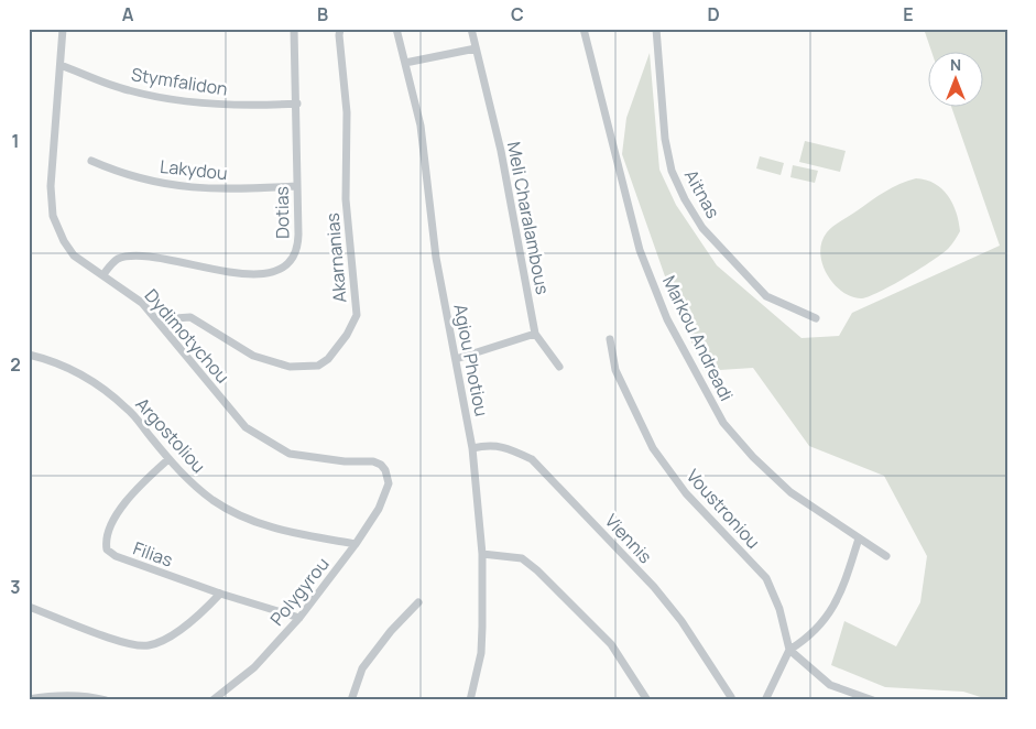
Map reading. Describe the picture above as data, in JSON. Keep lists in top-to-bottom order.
{
  "streets": {
    "street": [
      "Stymfalidon",
      "Lakydou",
      "Aitnas",
      "Dotias",
      "Meli Charalambous",
      "Akarnanias",
      "Dydimotychou",
      "Markou Andreadi",
      "Agiou Photiou",
      "Argostoliou",
      "Voustroniou",
      "Viennis",
      "Filias",
      "Polygyrou"
    ]
  },
  "crossings": [
    ["Stymfalidon", "Dotias"],
    ["Stymfalidon", "Dydimotychou"],
    ["Lakydou", "Dotias"],
    ["Dotias", "Dydimotychou"],
    ["Akarnanias", "Dydimotychou"],
    ["Dydimotychou", "Polygyrou"],
    ["Agiou Photiou", "Viennis"],
    ["Argostoliou", "Filias"],
    ["Argostoliou", "Polygyrou"],
    ["Filias", "Polygyrou"]
  ],
  "north": "top",
  "grid": {
    "columns": [
      "A",
      "B",
      "C",
      "D",
      "E"
    ],
    "rows": ["1", "2", "3"]
  }
}
